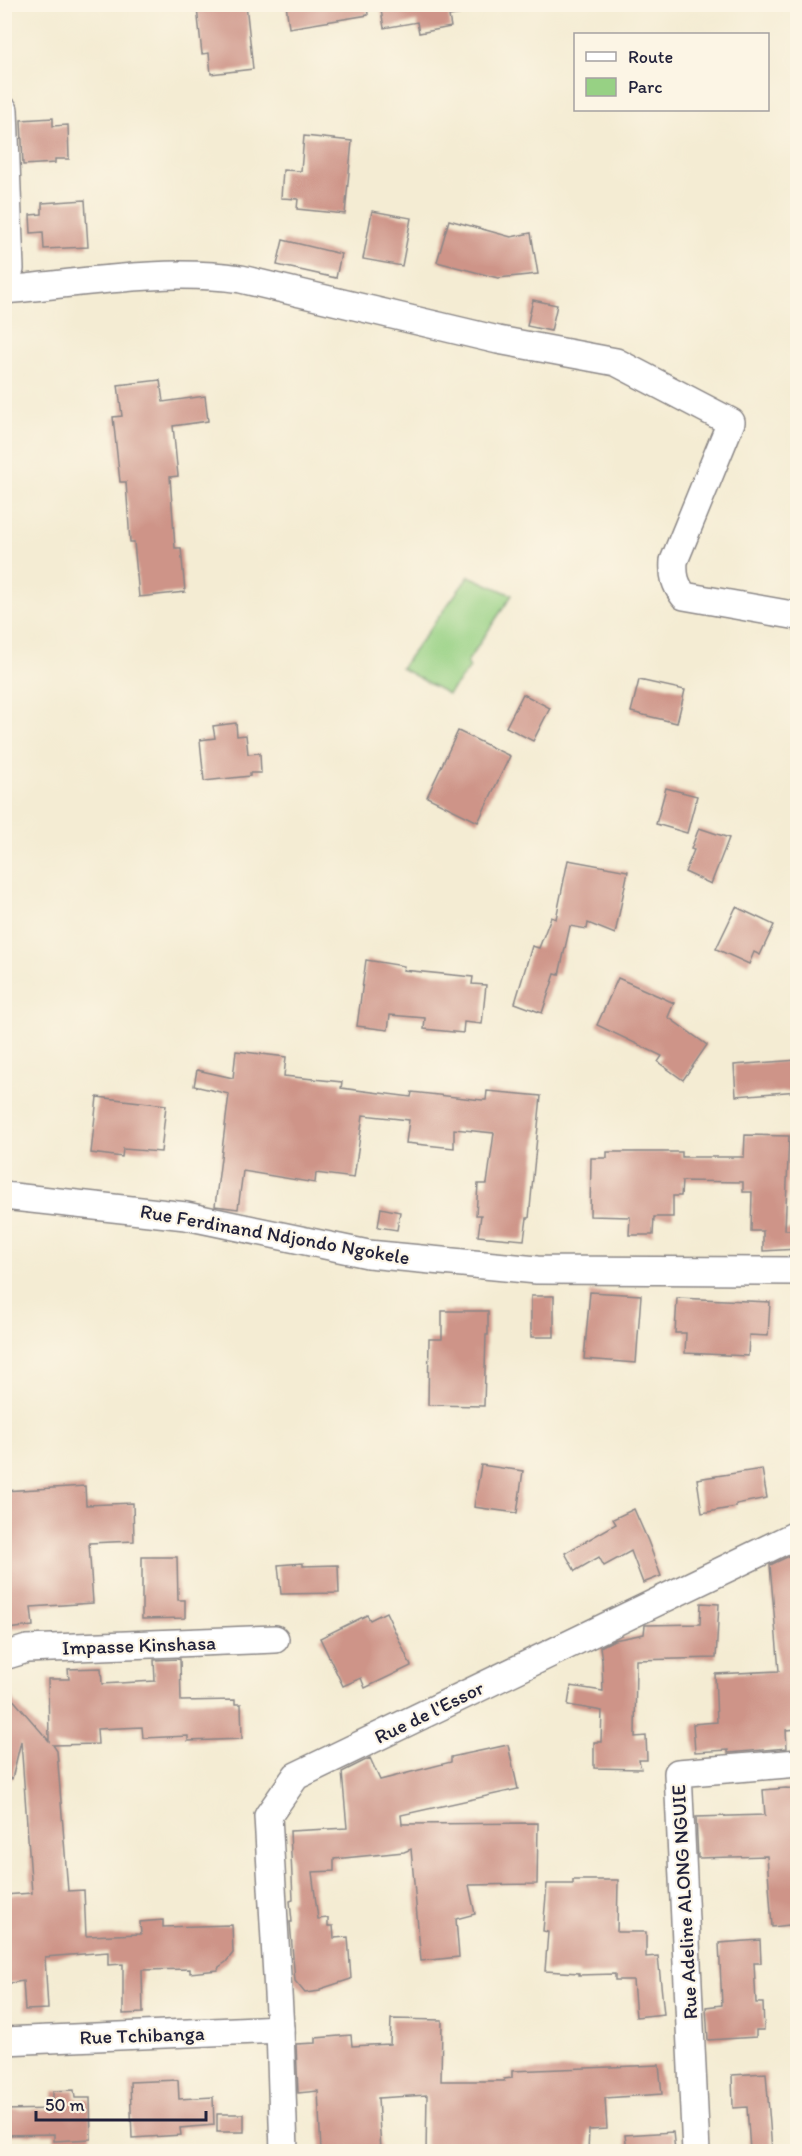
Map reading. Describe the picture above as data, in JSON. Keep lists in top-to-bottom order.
{
  "streets": {
    "street": [
      "Rue Ferdinand Ndjondo Ngokele",
      "Impasse Kinshasa",
      "Rue de l'Essor",
      "Rue Adeline ALONG NGUIE",
      "Rue Tchibanga"
    ]
  },
  "crossings": [
    ["Rue de l'Essor", "Rue Tchibanga"]
  ],
  "legend": ["Route", "Parc"],
  "scale_bar": "50 m"
}
